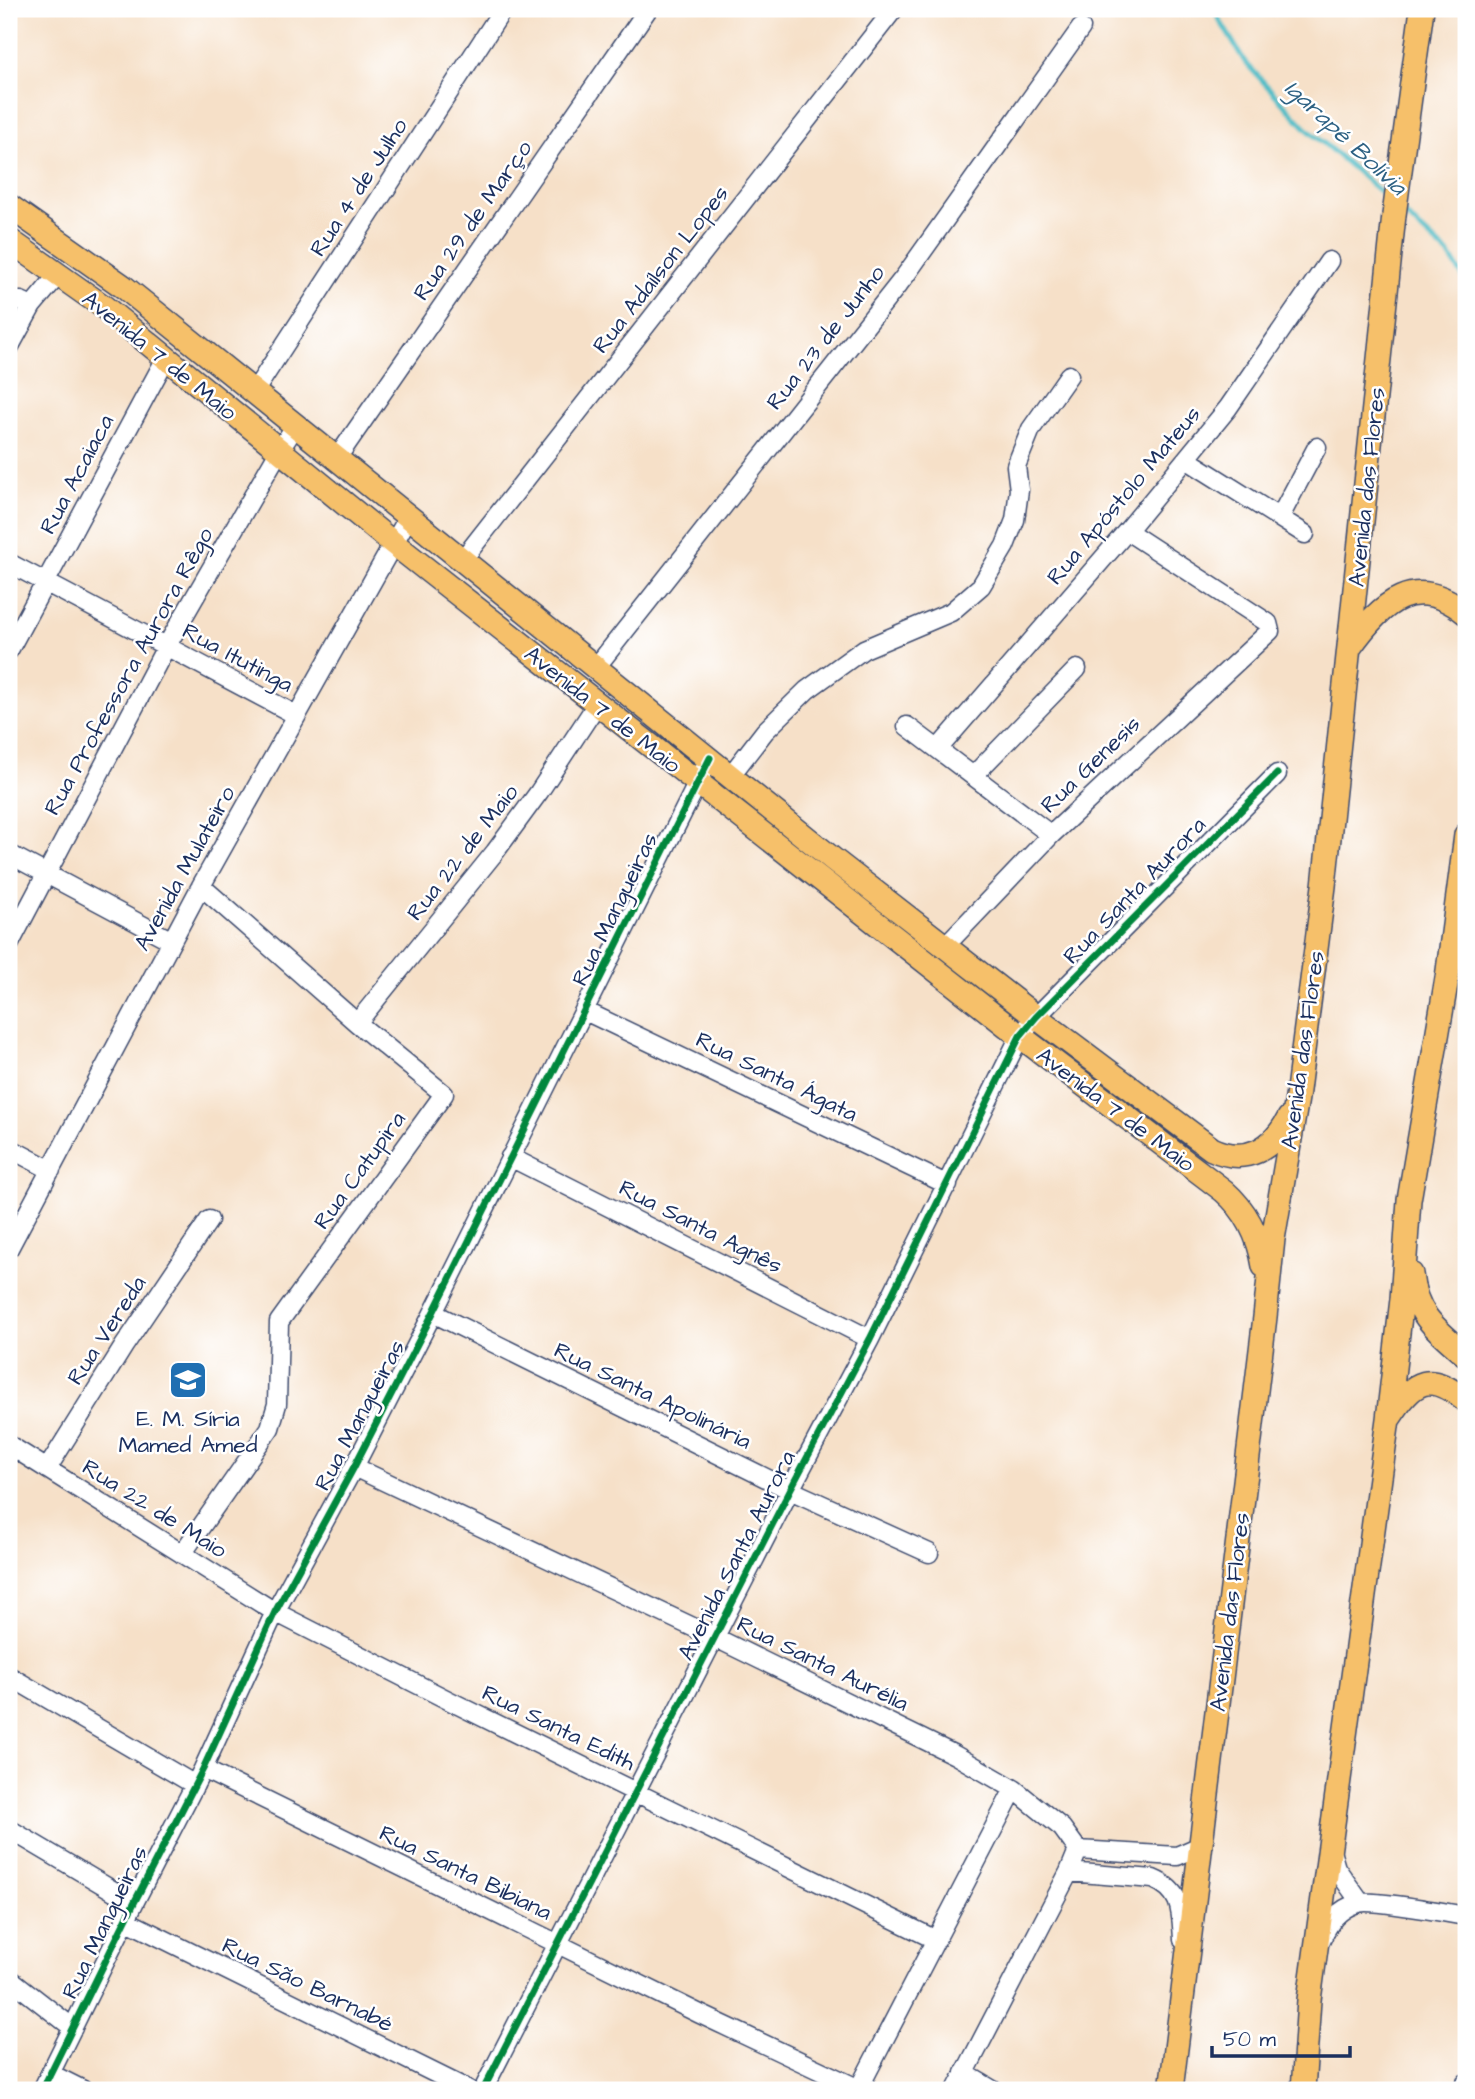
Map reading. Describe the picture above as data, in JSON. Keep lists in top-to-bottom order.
{
  "streets": {
    "main road": ["Avenida 7 de Maio", "Avenida das Flores"],
    "street": [
      "Rua 4 de Julho",
      "Rua 29 de Março",
      "Rua Adaílson Lopes",
      "Rua 23 de Junho",
      "Rua Acaiaca",
      "Rua Apóstolo Mateus",
      "Rua Itutinga",
      "Rua Professora Aurora Rêgo",
      "Rua Genesis",
      "Rua 22 de Maio",
      "Avenida Mulateiro",
      "Rua Santa Aurora",
      "Rua Mangueiras",
      "Rua Santa Ágata",
      "Rua Catupira",
      "Rua Santa Agnês",
      "Rua Vereda",
      "Rua Santa Apolinária",
      "Avenida Santa Aurora",
      "Rua Santa Aurélia",
      "Rua Santa Edith",
      "Rua Santa Bibiana",
      "Rua São Barnabé"
    ]
  },
  "crossings": [
    ["Rua 4 de Julho", "Avenida 7 de Maio"],
    ["Rua 29 de Março", "Avenida 7 de Maio"],
    ["Rua Adaílson Lopes", "Avenida 7 de Maio"],
    ["Rua 23 de Junho", "Avenida 7 de Maio"],
    ["Avenida 7 de Maio", "Rua Acaiaca"],
    ["Avenida 7 de Maio", "Avenida das Flores"],
    ["Avenida 7 de Maio", "Rua Professora Aurora Rêgo"],
    ["Avenida 7 de Maio", "Rua Genesis"],
    ["Avenida 7 de Maio", "Rua 22 de Maio"],
    ["Avenida 7 de Maio", "Avenida Mulateiro"],
    ["Avenida 7 de Maio", "Rua Santa Aurora"],
    ["Avenida 7 de Maio", "Rua Mangueiras"],
    ["Avenida 7 de Maio", "Avenida Santa Aurora"],
    ["Rua Acaiaca", "Rua Itutinga"],
    ["Rua Apóstolo Mateus", "Rua Genesis"],
    ["Rua Itutinga", "Rua Professora Aurora Rêgo"],
    ["Rua Itutinga", "Avenida Mulateiro"],
    ["Rua 22 de Maio", "Rua Mangueiras"],
    ["Rua 22 de Maio", "Rua Catupira"],
    ["Rua 22 de Maio", "Rua Vereda"],
    ["Rua 22 de Maio", "Rua Santa Edith"],
    ["Avenida Mulateiro", "Rua Catupira"],
    ["Rua Santa Aurora", "Avenida Santa Aurora"],
    ["Rua Mangueiras", "Rua Santa Ágata"],
    ["Rua Mangueiras", "Rua Santa Agnês"],
    ["Rua Mangueiras", "Rua Santa Apolinária"],
    ["Rua Mangueiras", "Rua Santa Aurélia"],
    ["Rua Mangueiras", "Rua Santa Edith"],
    ["Rua Mangueiras", "Rua Santa Bibiana"],
    ["Rua Mangueiras", "Rua São Barnabé"],
    ["Rua Santa Ágata", "Avenida Santa Aurora"],
    ["Rua Santa Agnês", "Avenida Santa Aurora"],
    ["Rua Santa Apolinária", "Avenida Santa Aurora"],
    ["Avenida Santa Aurora", "Rua Santa Aurélia"],
    ["Avenida Santa Aurora", "Rua Santa Edith"],
    ["Avenida Santa Aurora", "Rua Santa Bibiana"]
  ],
  "water": ["Igarapé Bolívia"],
  "places": {
    "school or university": ["E. M. Síria Mamed Amed"]
  },
  "scale_bar": "50 m"
}
